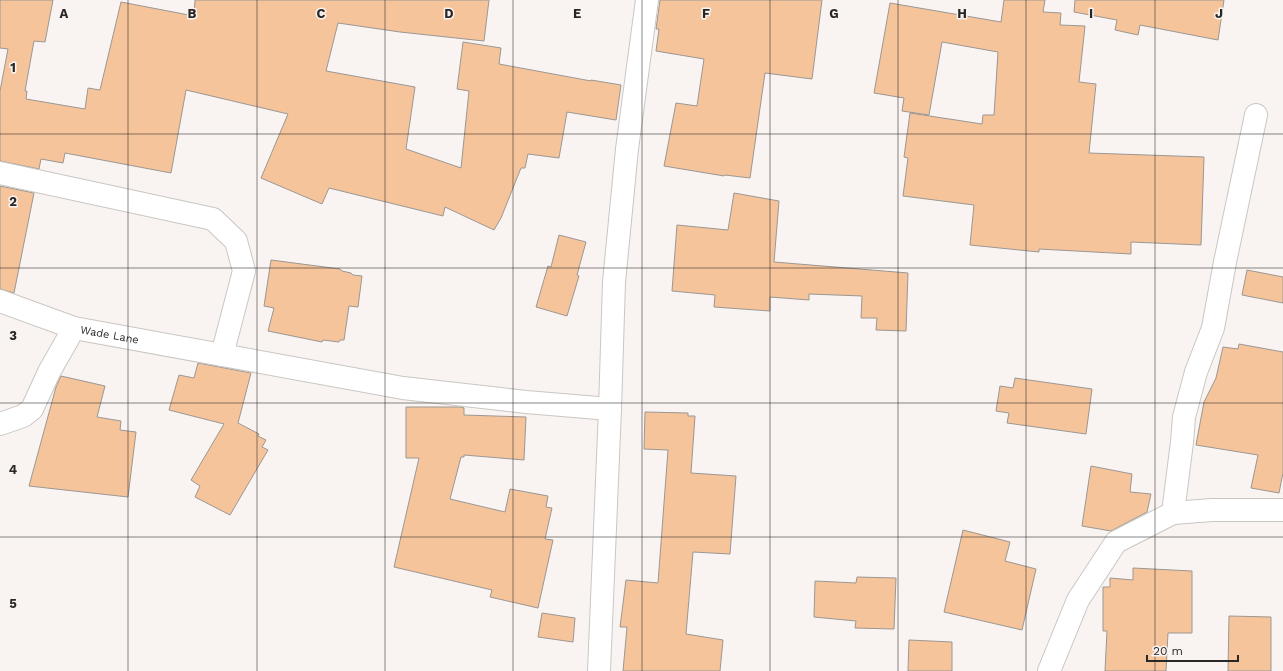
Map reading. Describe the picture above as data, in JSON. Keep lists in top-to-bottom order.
{
  "streets": {
    "street": ["Wade Lane"]
  },
  "scale_bar": "20 m",
  "grid": {
    "columns": [
      "A",
      "B",
      "C",
      "D",
      "E",
      "F",
      "G",
      "H",
      "I",
      "J"
    ],
    "rows": [
      "1",
      "2",
      "3",
      "4",
      "5"
    ]
  }
}
